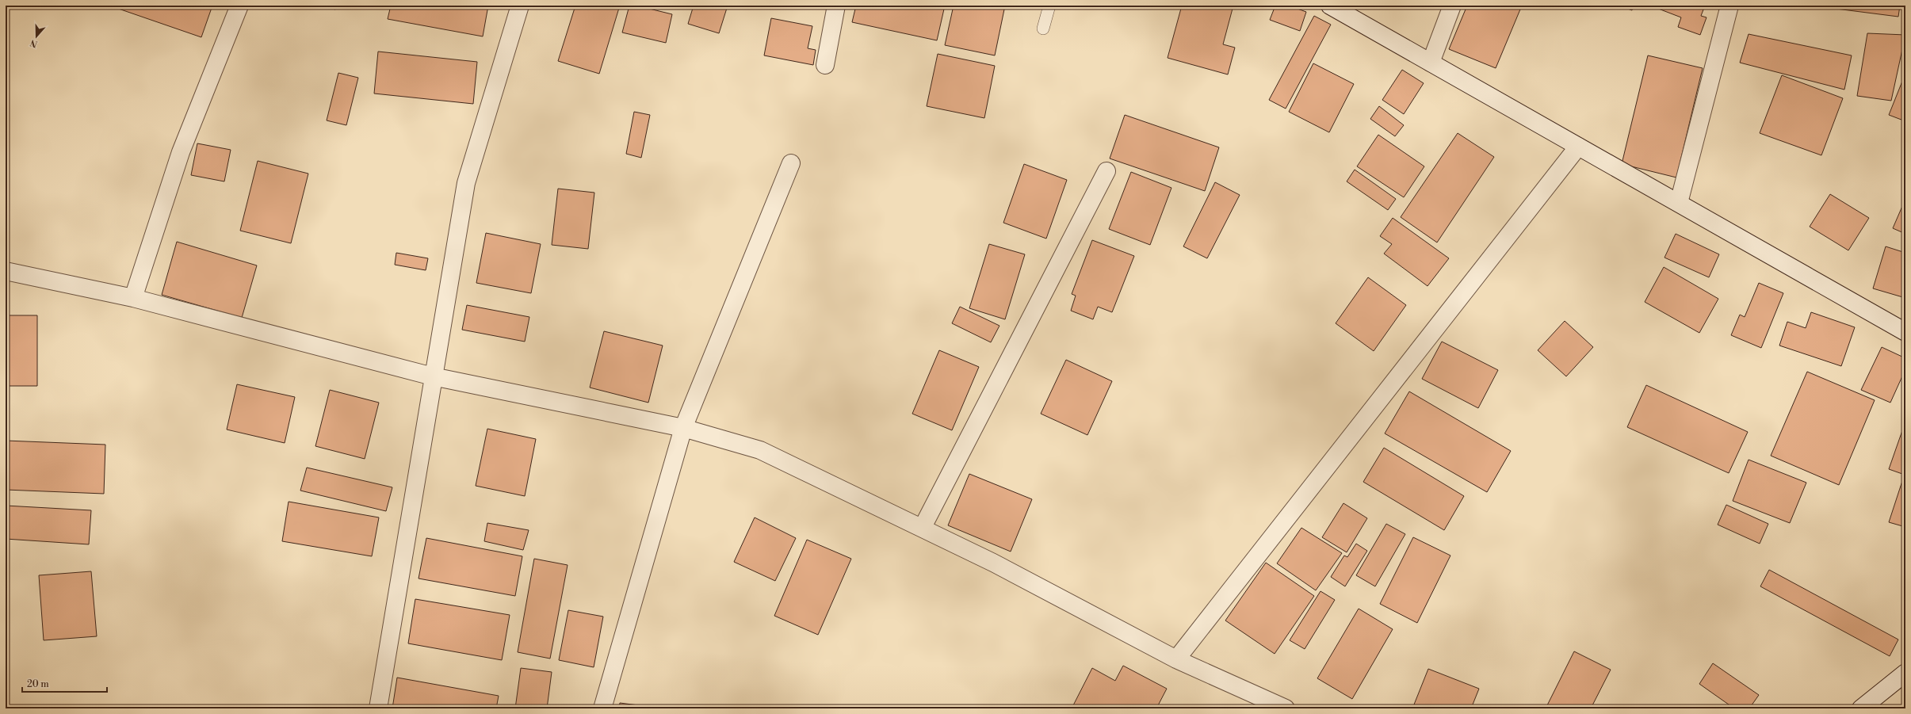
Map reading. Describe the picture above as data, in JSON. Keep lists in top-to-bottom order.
{
  "scale_bar": "20 m",
  "north": "bottom"
}
